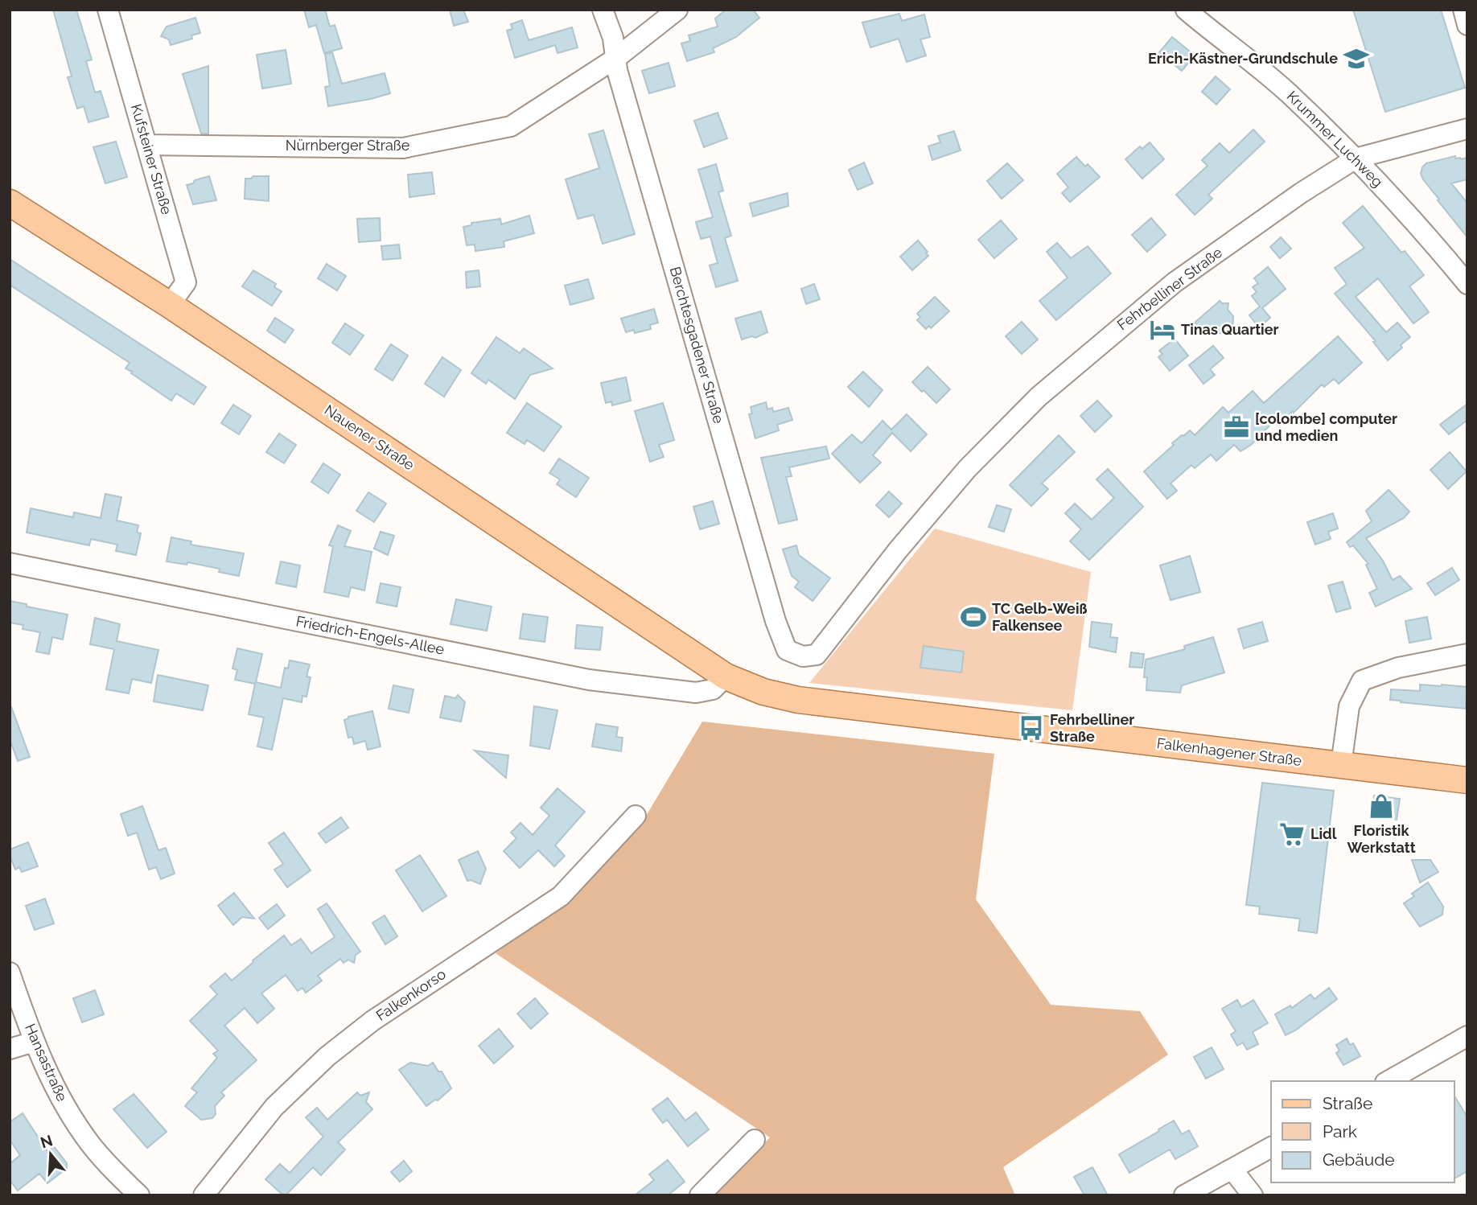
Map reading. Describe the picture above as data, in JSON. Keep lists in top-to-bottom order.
{
  "streets": {
    "main road": ["Nauener Straße", "Falkenhagener Straße"],
    "street": [
      "Krummer Luchweg",
      "Nürnberger Straße",
      "Kufsteiner Straße",
      "Fehrbelliner Straße",
      "Berchtesgadener Straße",
      "Friedrich-Engels-Allee",
      "Falkenkorso",
      "Hansastraße"
    ]
  },
  "crossings": [
    ["Krummer Luchweg", "Fehrbelliner Straße"],
    ["Nürnberger Straße", "Kufsteiner Straße"],
    ["Nürnberger Straße", "Berchtesgadener Straße"],
    ["Kufsteiner Straße", "Nauener Straße"],
    ["Fehrbelliner Straße", "Berchtesgadener Straße"],
    ["Nauener Straße", "Friedrich-Engels-Allee"],
    ["Nauener Straße", "Falkenhagener Straße"],
    ["Friedrich-Engels-Allee", "Falkenhagener Straße"]
  ],
  "places": {
    "school or university": ["Erich-Kästner-Grundschule"],
    "hotel": ["Tinas Quartier"],
    "office": ["[colombe] computer und medien"],
    "sports": ["TC Gelb-Weiß Falkensee"],
    "bus stop": ["Fehrbelliner Straße"],
    "shop": ["Floristik Werkstatt"],
    "supermarket": ["Lidl"]
  },
  "legend": ["Straße", "Park", "Gebäude"],
  "north": "top"
}
